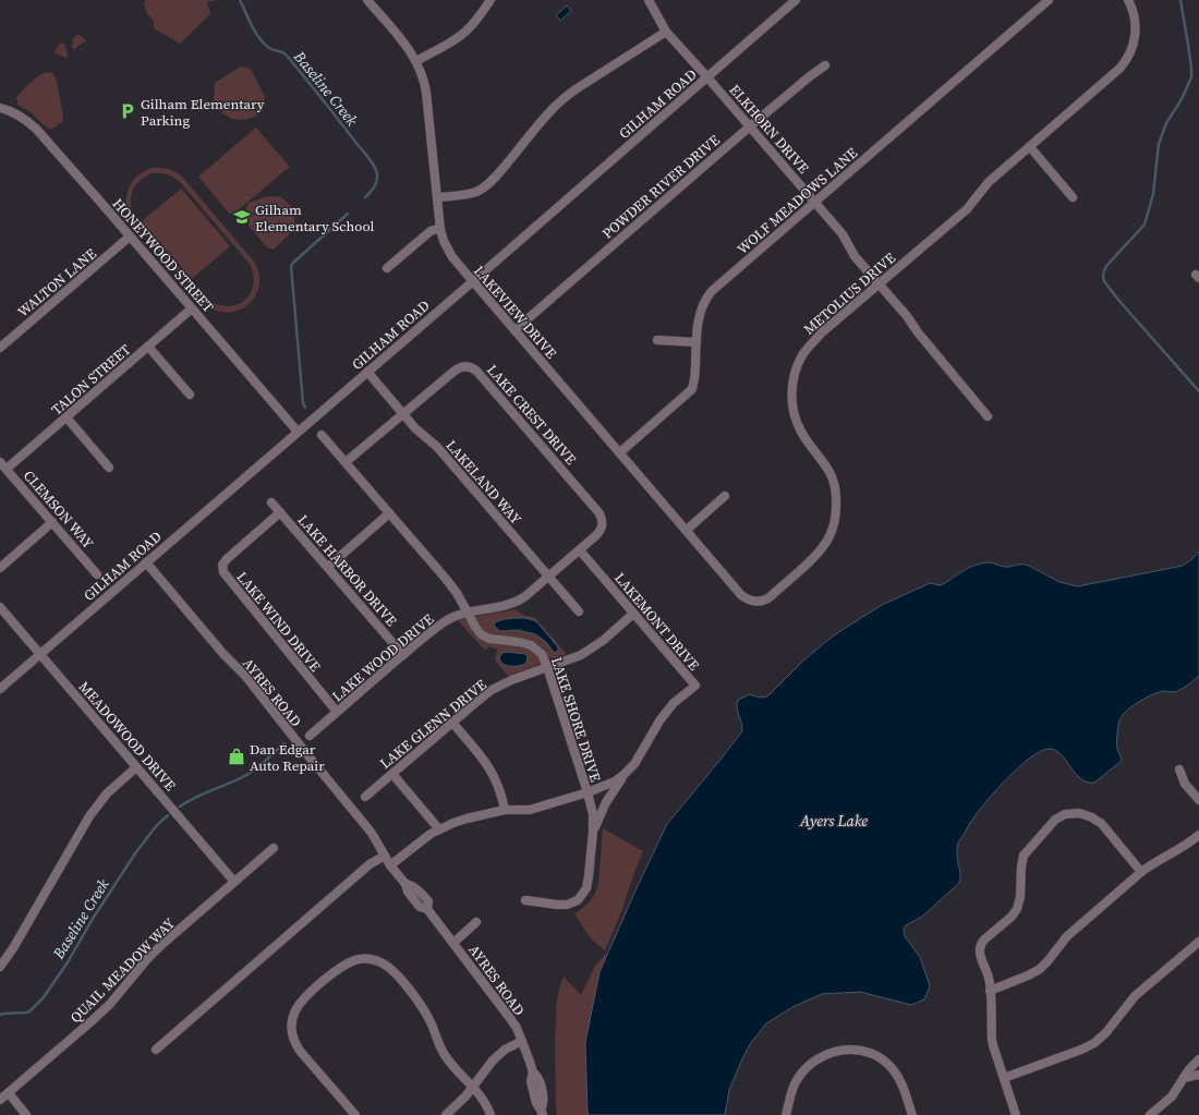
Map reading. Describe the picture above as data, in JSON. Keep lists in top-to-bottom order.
{
  "streets": {
    "street": [
      "GILHAM ROAD",
      "ELKHORN DRIVE",
      "POWDER RIVER DRIVE",
      "WOLF MEADOWS LANE",
      "HONEYWOOD STREET",
      "WALTON LANE",
      "METOLIUS DRIVE",
      "LAKEVIEW DRIVE",
      "TALON STREET",
      "LAKE CREST DRIVE",
      "LAKELAND WAY",
      "CLEMSON WAY",
      "LAKE HARBOR DRIVE",
      "LAKE WIND DRIVE",
      "LAKEMONT DRIVE",
      "LAKE WOOD DRIVE",
      "AYRES ROAD",
      "LAKE SHORE DRIVE",
      "LAKE GLENN DRIVE",
      "MEADOWOOD DRIVE",
      "QUAIL MEADOW WAY"
    ]
  },
  "crossings": [
    ["GILHAM ROAD", "ELKHORN DRIVE"],
    ["GILHAM ROAD", "HONEYWOOD STREET"],
    ["GILHAM ROAD", "LAKEVIEW DRIVE"],
    ["GILHAM ROAD", "LAKELAND WAY"],
    ["GILHAM ROAD", "AYRES ROAD"],
    ["GILHAM ROAD", "MEADOWOOD DRIVE"],
    ["ELKHORN DRIVE", "POWDER RIVER DRIVE"],
    ["ELKHORN DRIVE", "WOLF MEADOWS LANE"],
    ["ELKHORN DRIVE", "METOLIUS DRIVE"],
    ["POWDER RIVER DRIVE", "LAKEVIEW DRIVE"],
    ["WOLF MEADOWS LANE", "LAKEVIEW DRIVE"],
    ["HONEYWOOD STREET", "WALTON LANE"],
    ["HONEYWOOD STREET", "TALON STREET"],
    ["METOLIUS DRIVE", "LAKEVIEW DRIVE"],
    ["TALON STREET", "CLEMSON WAY"],
    ["LAKE CREST DRIVE", "LAKELAND WAY"],
    ["LAKE CREST DRIVE", "LAKE WOOD DRIVE"],
    ["LAKE CREST DRIVE", "LAKE SHORE DRIVE"],
    ["LAKELAND WAY", "LAKE WOOD DRIVE"],
    ["LAKE HARBOR DRIVE", "LAKE WIND DRIVE"],
    ["LAKE HARBOR DRIVE", "LAKE WOOD DRIVE"],
    ["LAKE WIND DRIVE", "LAKE WOOD DRIVE"],
    ["LAKEMONT DRIVE", "LAKE WOOD DRIVE"],
    ["LAKEMONT DRIVE", "AYRES ROAD"],
    ["LAKEMONT DRIVE", "LAKE SHORE DRIVE"],
    ["LAKEMONT DRIVE", "LAKE GLENN DRIVE"],
    ["LAKE WOOD DRIVE", "LAKE SHORE DRIVE"],
    ["LAKE SHORE DRIVE", "LAKE GLENN DRIVE"],
    ["MEADOWOOD DRIVE", "QUAIL MEADOW WAY"]
  ],
  "water": ["Baseline Creek", "Ayers Lake"],
  "places": {
    "parking": ["Gilham Elementary Parking"],
    "school or university": ["Gilham Elementary School"],
    "shop": ["Dan Edgar Auto Repair"]
  }
}
